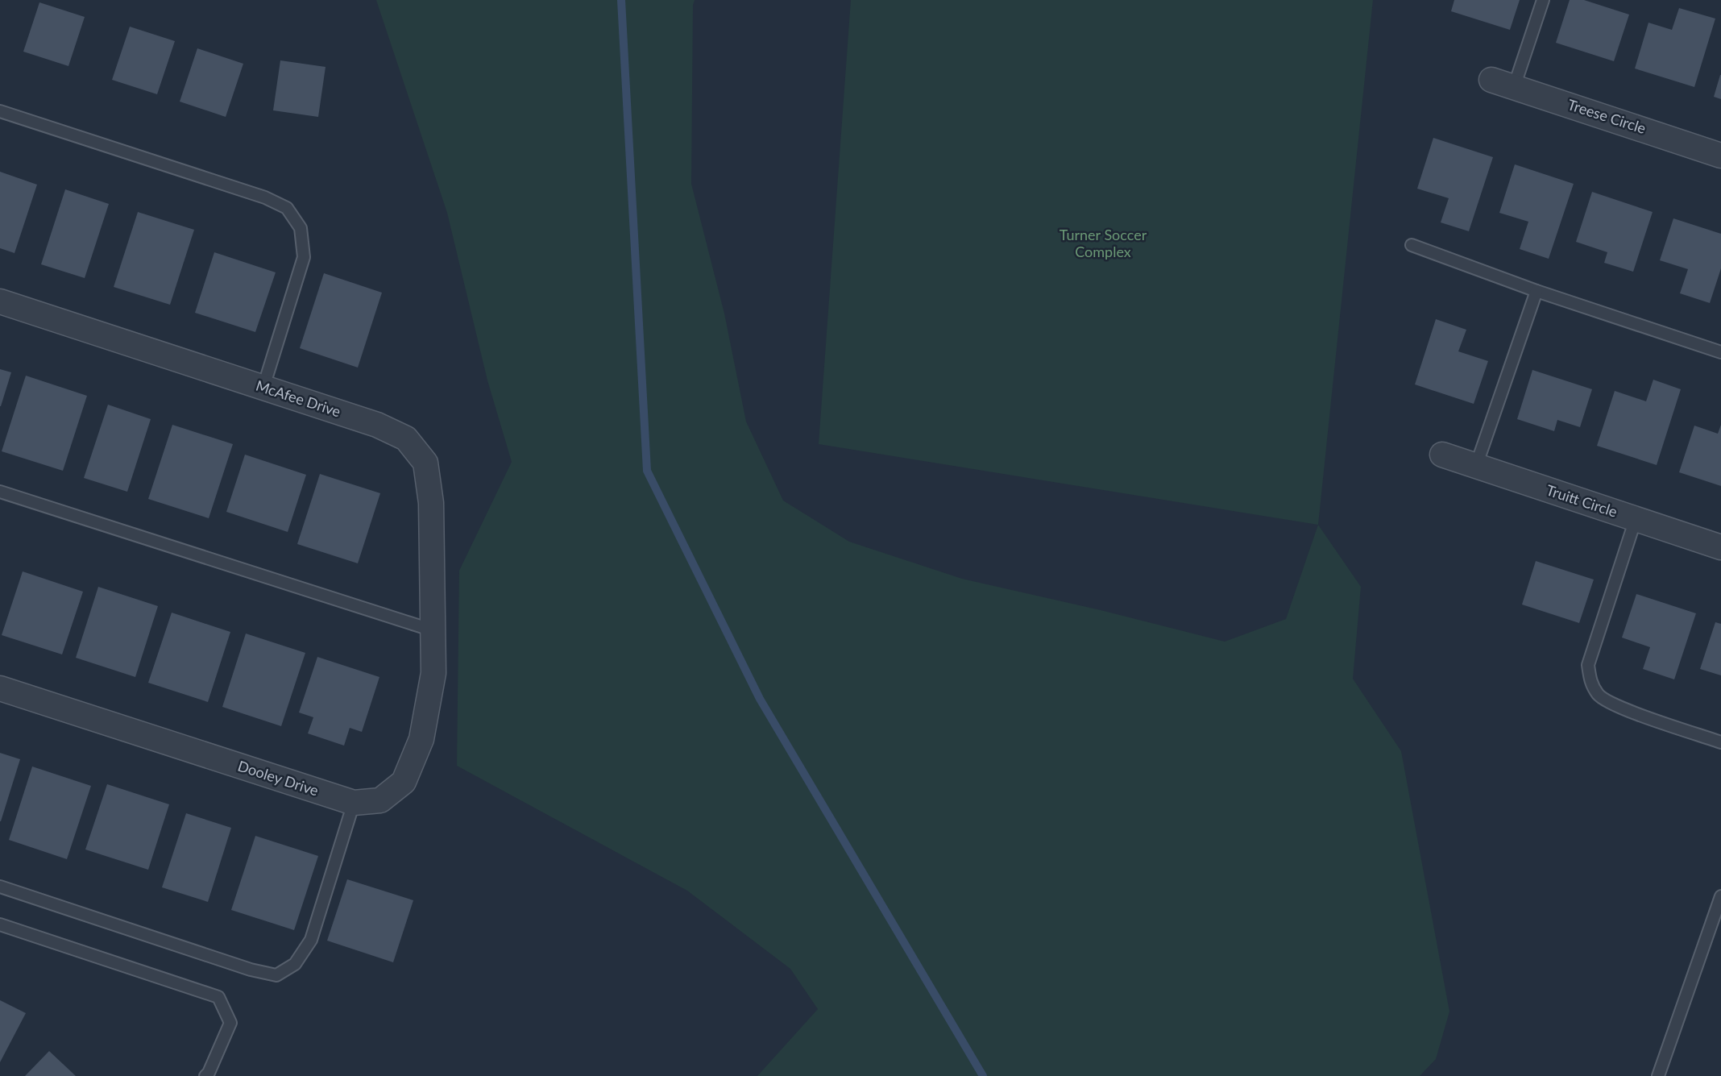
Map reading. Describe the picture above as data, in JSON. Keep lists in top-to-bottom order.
{
  "streets": {
    "street": [
      "Treese Circle",
      "McAfee Drive",
      "Truitt Circle",
      "Dooley Drive"
    ]
  },
  "crossings": [
    ["McAfee Drive", "Dooley Drive"]
  ],
  "parks": ["Turner Soccer Complex"]
}
